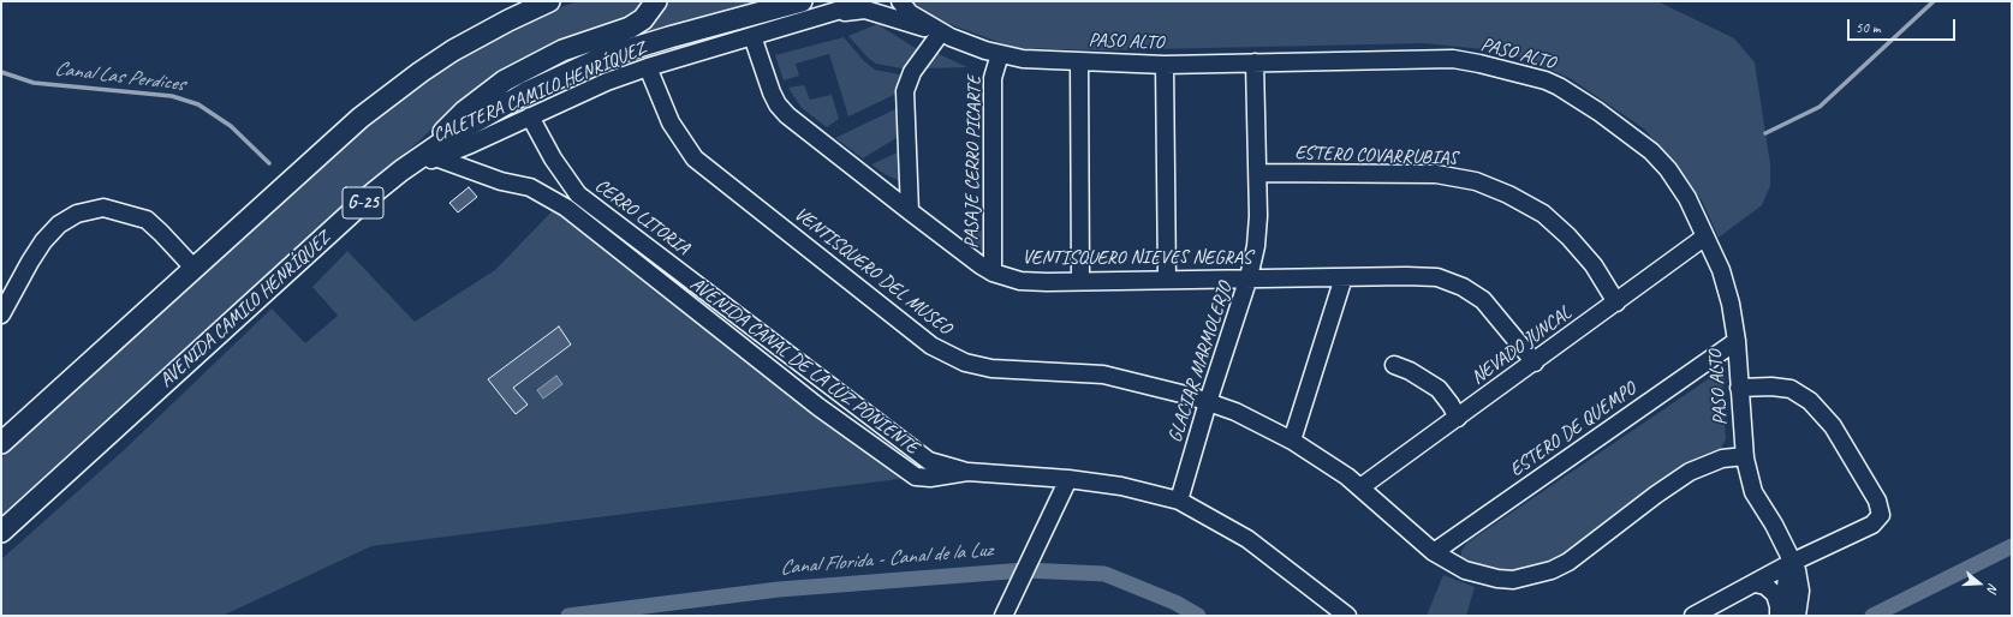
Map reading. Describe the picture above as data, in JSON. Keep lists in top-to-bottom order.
{
  "streets": {
    "main road": ["G-25", "AVENIDA CAMILO HENRÍQUEZ"],
    "street": [
      "PASO ALTO",
      "CALETERA CAMILO HENRÍQUEZ",
      "ESTERO COVARRUBIAS",
      "PASAJE CERRO PICARTE",
      "CERRO LITORIA",
      "VENTISQUERO NIEVES NEGRAS",
      "VENTISQUERO DEL MUSEO",
      "NEVADO JUNCAL",
      "GLACIAR MARMOLERJO",
      "AVENIDA CANAL DE LA LUZ PONIENTE",
      "ESTERO DE QUEMPO"
    ]
  },
  "crossings": [
    ["PASO ALTO", "CALETERA CAMILO HENRÍQUEZ"],
    ["PASO ALTO", "PASAJE CERRO PICARTE"],
    ["PASO ALTO", "VENTISQUERO DEL MUSEO"],
    ["PASO ALTO", "NEVADO JUNCAL"],
    ["PASO ALTO", "GLACIAR MARMOLERJO"],
    ["PASO ALTO", "ESTERO DE QUEMPO"],
    ["CALETERA CAMILO HENRÍQUEZ", "CERRO LITORIA"],
    ["CALETERA CAMILO HENRÍQUEZ", "VENTISQUERO NIEVES NEGRAS"],
    ["CALETERA CAMILO HENRÍQUEZ", "VENTISQUERO DEL MUSEO"],
    ["CALETERA CAMILO HENRÍQUEZ", "AVENIDA CAMILO HENRÍQUEZ"],
    ["CALETERA CAMILO HENRÍQUEZ", "AVENIDA CANAL DE LA LUZ PONIENTE"],
    ["ESTERO COVARRUBIAS", "NEVADO JUNCAL"],
    ["ESTERO COVARRUBIAS", "GLACIAR MARMOLERJO"],
    ["PASAJE CERRO PICARTE", "VENTISQUERO NIEVES NEGRAS"],
    ["CERRO LITORIA", "AVENIDA CANAL DE LA LUZ PONIENTE"],
    ["VENTISQUERO NIEVES NEGRAS", "NEVADO JUNCAL"],
    ["VENTISQUERO NIEVES NEGRAS", "GLACIAR MARMOLERJO"],
    ["VENTISQUERO DEL MUSEO", "NEVADO JUNCAL"],
    ["VENTISQUERO DEL MUSEO", "GLACIAR MARMOLERJO"],
    ["VENTISQUERO DEL MUSEO", "ESTERO DE QUEMPO"],
    ["AVENIDA CAMILO HENRÍQUEZ", "AVENIDA CANAL DE LA LUZ PONIENTE"],
    ["GLACIAR MARMOLERJO", "AVENIDA CANAL DE LA LUZ PONIENTE"]
  ],
  "water": ["Canal Las Perdices", "Canal Florida - Canal de la Luz"],
  "scale_bar": "50 m",
  "north": "right"
}
